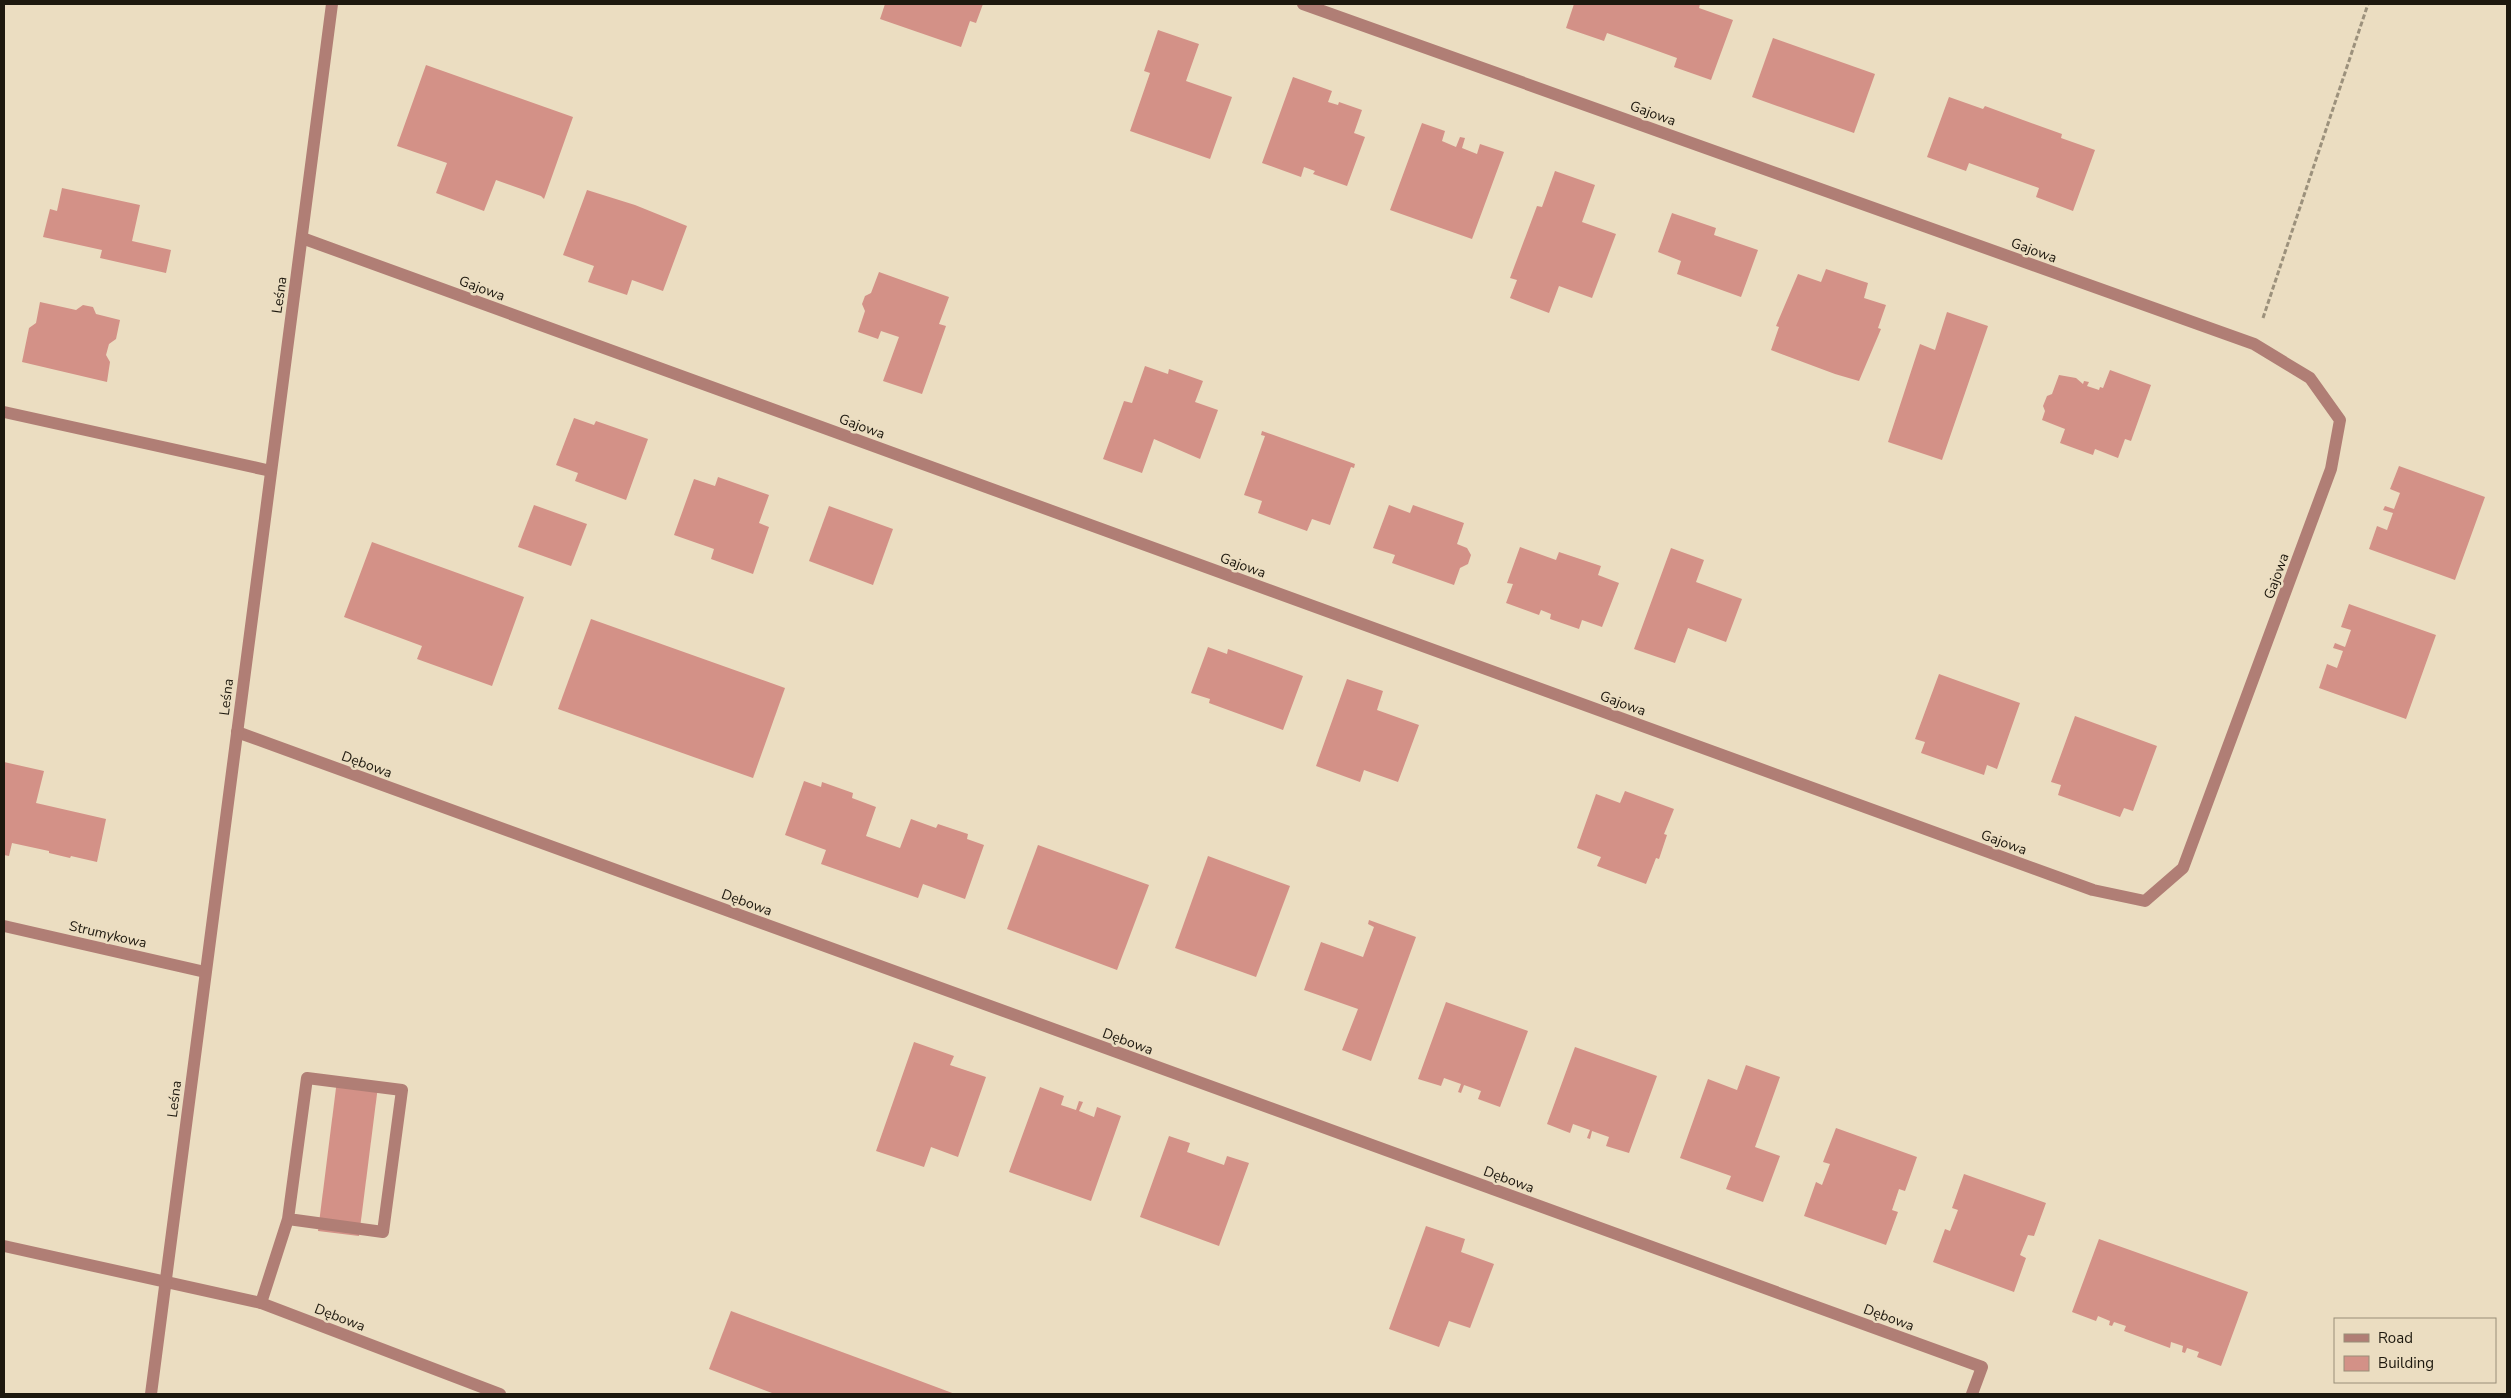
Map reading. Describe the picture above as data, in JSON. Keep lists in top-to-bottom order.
{
  "streets": {
    "street": [
      "Gajowa",
      "Leśna",
      "Dębowa",
      "Strumykowa"
    ]
  },
  "crossings": [
    ["Gajowa", "Leśna"],
    ["Leśna", "Dębowa"],
    ["Leśna", "Strumykowa"]
  ],
  "legend": ["Road", "Building"]
}
